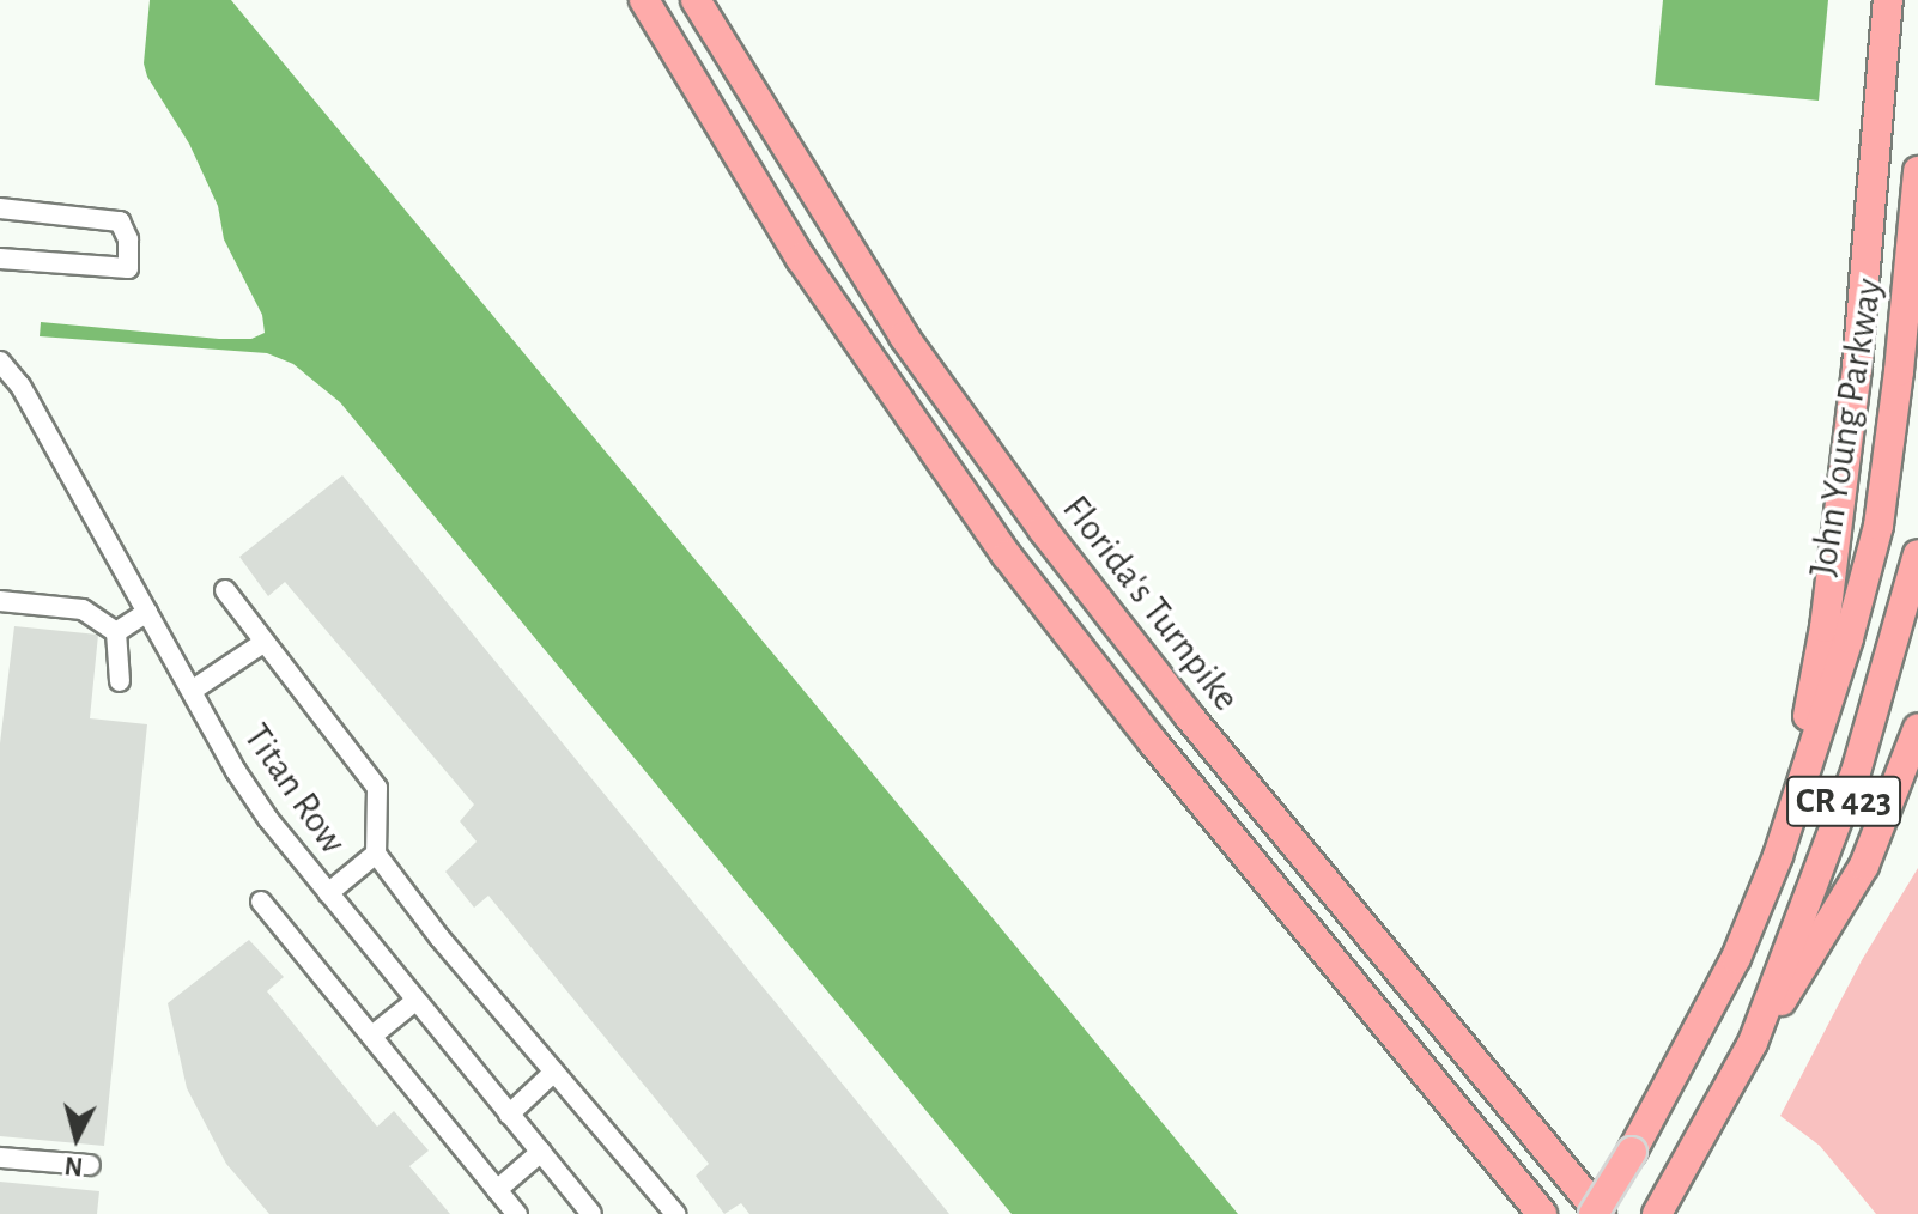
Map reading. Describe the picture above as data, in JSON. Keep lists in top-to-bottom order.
{
  "streets": {
    "highway": ["John Young Parkway", "Florida's Turnpike", "CR 423"],
    "street": ["Titan Row"]
  },
  "crossings": [
    ["John Young Parkway", "Florida's Turnpike"]
  ],
  "north": "bottom"
}
